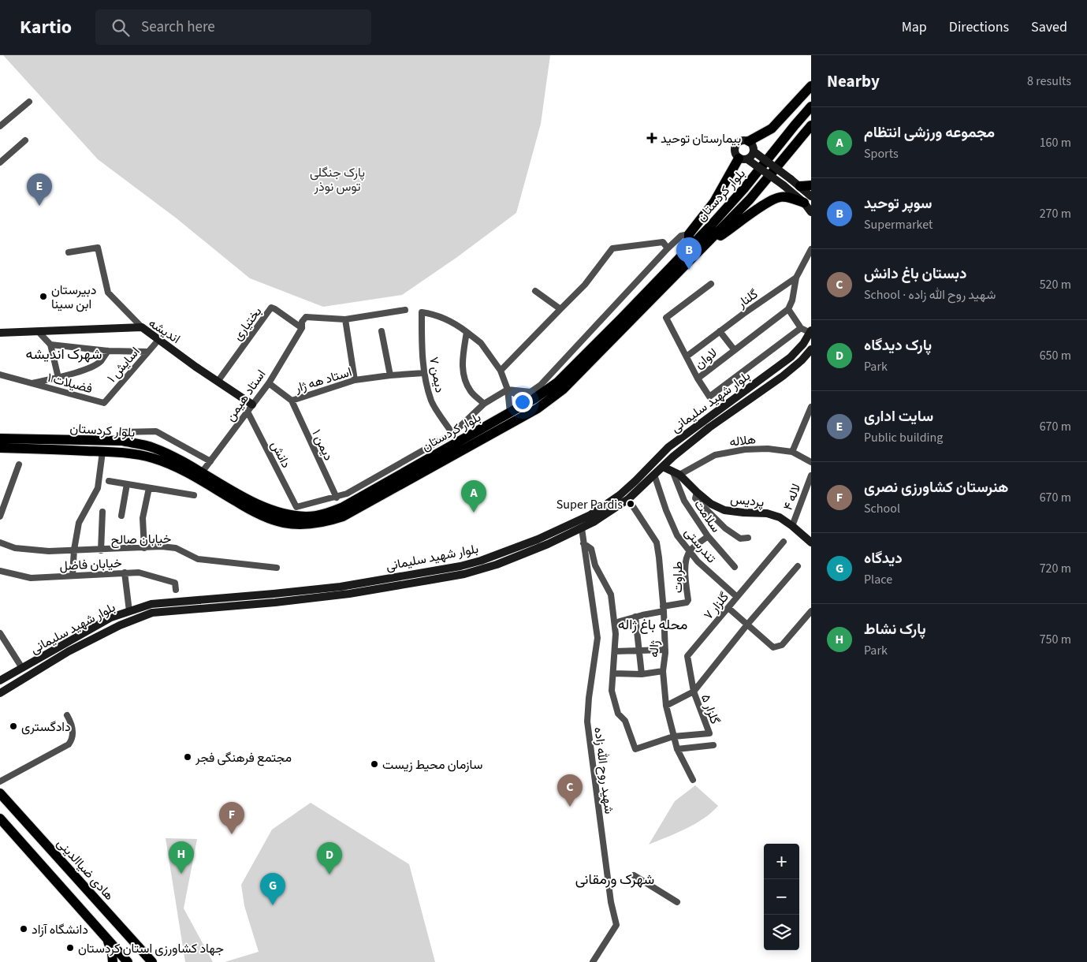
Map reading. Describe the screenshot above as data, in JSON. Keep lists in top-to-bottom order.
{
  "streets": {
    "main road": [
      "بلوار کردستان",
      "اندیشه",
      "بلوار شهید سلیمانی",
      "پردیس",
      "هادی ضیاالدینی"
    ],
    "street": [
      "گلنار",
      "بختیاری",
      "لاوان",
      "اسایش ۱",
      "دیمن ۷",
      "استاد هه ژار",
      "فضیلات ۱",
      "استاد هیمن",
      "هلاله",
      "دیمن ۱",
      "دانش",
      "لاله ۴",
      "سلامت",
      "خیابان صالح",
      "تندرستی",
      "خیابان فاضل",
      "طراوت",
      "گلزار ۷",
      "ژاله",
      "گلزار ۵",
      "شهید روح الله زاده"
    ]
  },
  "crossings": [
    ["بلوار کردستان", "استاد هیمن"],
    ["بختیاری", "اندیشه"],
    ["بختیاری", "استاد هیمن"],
    ["اندیشه", "اسایش ۱"],
    ["اندیشه", "استاد هیمن"],
    ["اندیشه", "دانش"],
    ["اسایش ۱", "فضیلات ۱"],
    ["دیمن ۷", "استاد هه ژار"],
    ["استاد هه ژار", "استاد هیمن"],
    ["استاد هه ژار", "دیمن ۱"],
    ["استاد هیمن", "دانش"],
    ["بلوار شهید سلیمانی", "پردیس"],
    ["بلوار شهید سلیمانی", "تندرستی"],
    ["بلوار شهید سلیمانی", "ژاله"],
    ["بلوار شهید سلیمانی", "شهید روح الله زاده"],
    ["هلاله", "پردیس"],
    ["هلاله", "سلامت"],
    ["دیمن ۱", "دانش"],
    ["لاله ۴", "پردیس"],
    ["پردیس", "سلامت"],
    ["سلامت", "طراوت"],
    ["تندرستی", "طراوت"],
    ["تندرستی", "گلزار ۷"],
    ["طراوت", "ژاله"],
    ["گلزار ۷", "گلزار ۵"],
    ["ژاله", "گلزار ۵"]
  ],
  "districts": ["شهرک اندیشه", "محله باغ ژاله", "شهرک ورمقانی"],
  "parks": ["پارک جنگلی توس نوذر"],
  "places": {
    "health": ["بیمارستان توحید"],
    "other": [
      "دبیرستان ابن سینا",
      "Super Pardis",
      "دادگستری",
      "مجتمع فرهنگی فجر",
      "سازمان محیط زیست",
      "دانشگاه آزاد",
      "جهاد کشاورزی استان کردستان"
    ]
  },
  "page": {
    "header": "Kartio",
    "search": "Search here",
    "nav": ["Map", "Directions", "Saved"],
    "heading": ["Nearby", "8 results"],
    "list": [
      {
        "mark": "A",
        "name": "مجموعه ورزشی انتظام",
        "note": "Sports",
        "value": "160 m"
      },
      {
        "mark": "B",
        "name": "سوپر توحید",
        "note": "Supermarket",
        "value": "270 m"
      },
      {
        "mark": "C",
        "name": "دبستان باغ دانش",
        "note": "School · شهید روح الله زاده",
        "value": "520 m"
      },
      {
        "mark": "D",
        "name": "پارک دیدگاه",
        "note": "Park",
        "value": "650 m"
      },
      {
        "mark": "E",
        "name": "سایت اداری",
        "note": "Public building",
        "value": "670 m"
      },
      {
        "mark": "F",
        "name": "هنرستان کشاورزی نصری",
        "note": "School",
        "value": "670 m"
      },
      {
        "mark": "G",
        "name": "دیدگاه",
        "note": "Place",
        "value": "720 m"
      },
      {
        "mark": "H",
        "name": "پارک نشاط",
        "note": "Park",
        "value": "750 m"
      }
    ],
    "pins": [
      "E",
      "B",
      "A",
      "C",
      "F",
      "H",
      "D",
      "G"
    ],
    "map_buttons": ["+", "−"]
  }
}
